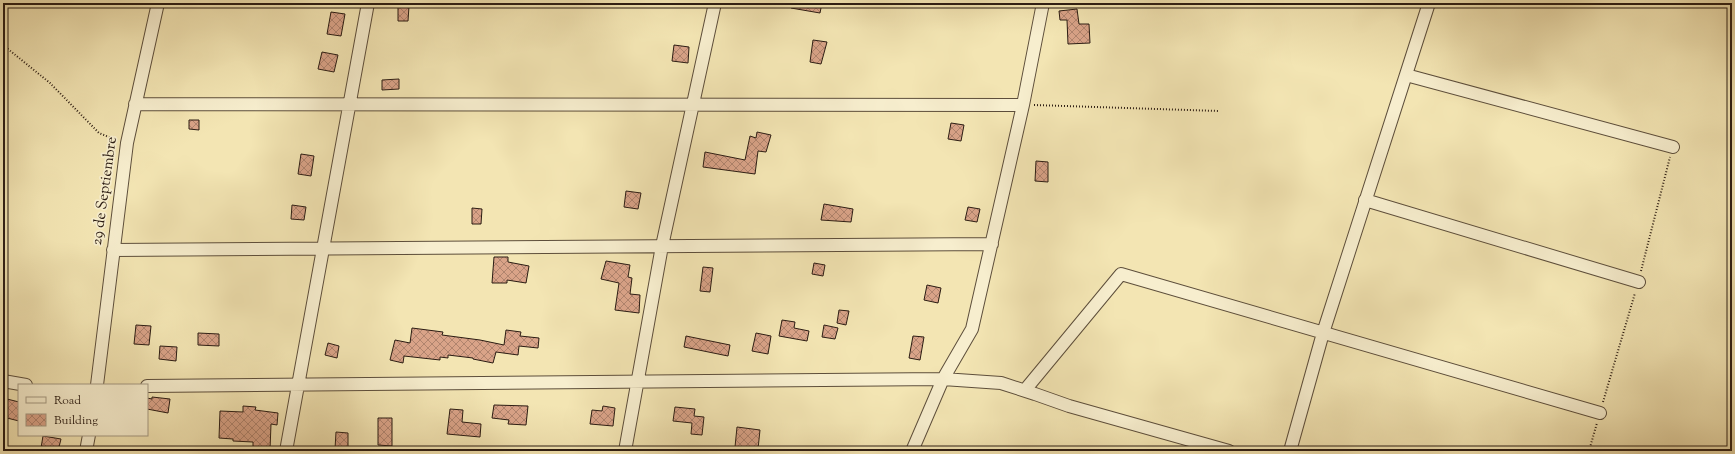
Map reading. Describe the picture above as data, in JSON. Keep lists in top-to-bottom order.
{
  "streets": {
    "street": ["29 de Septiembre"]
  },
  "legend": ["Road", "Building"]
}
